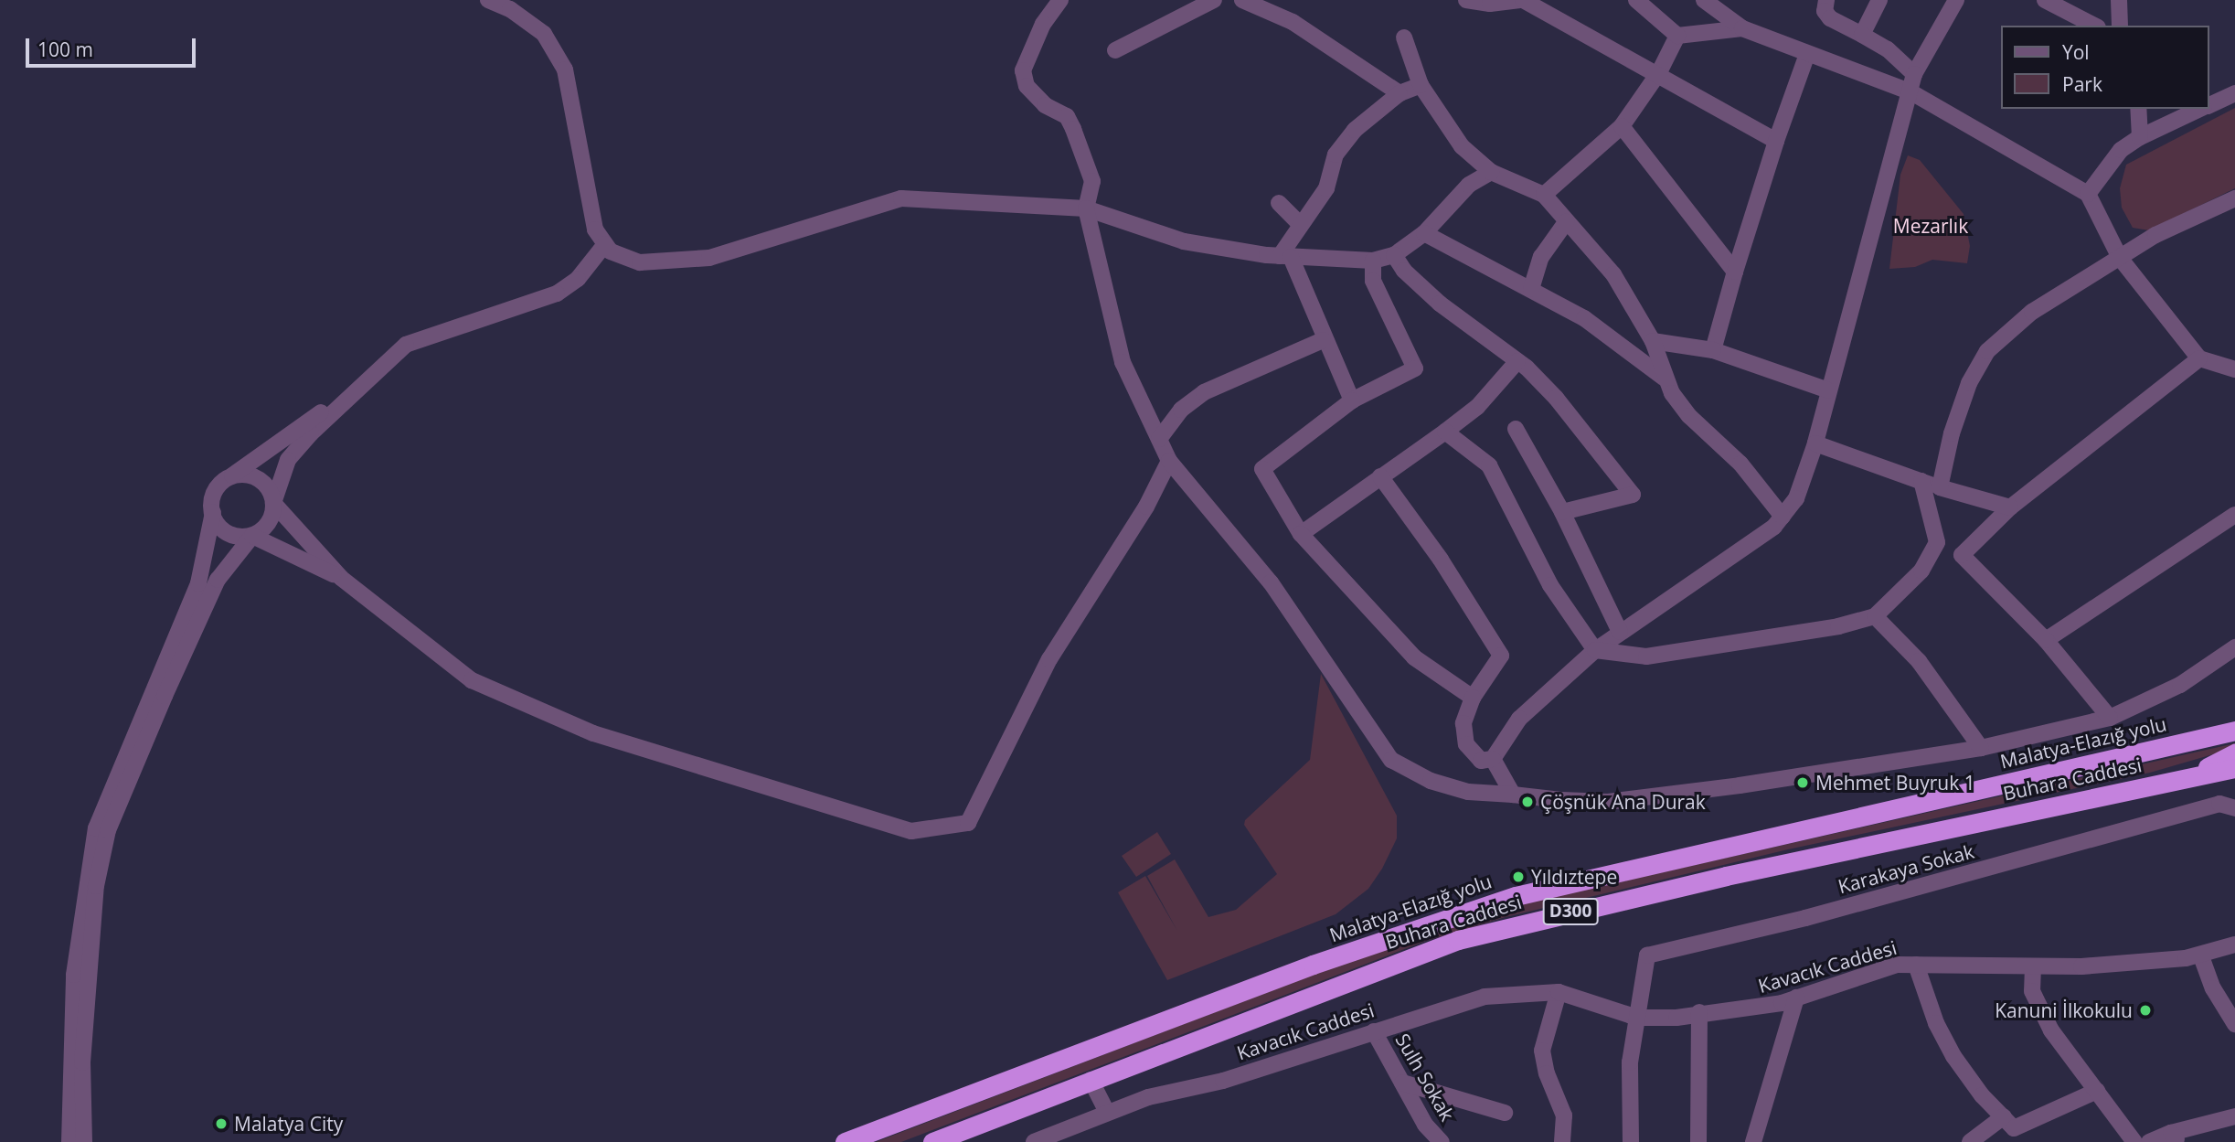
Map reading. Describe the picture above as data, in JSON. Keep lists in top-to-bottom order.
{
  "streets": {
    "highway": ["Malatya-Elazığ yolu", "Buhara Caddesi", "D300"],
    "street": ["Karakaya Sokak", "Kavacık Caddesi", "Sulh Sokak"]
  },
  "crossings": [
    ["Karakaya Sokak", "Kavacık Caddesi"],
    ["Kavacık Caddesi", "Sulh Sokak"]
  ],
  "parks": ["Mezarlık"],
  "places": [
    "Mehmet Buyruk 1",
    "Çöşnük Ana Durak",
    "Yıldıztepe",
    "Kanuni İlkokulu",
    "Malatya City"
  ],
  "legend": ["Yol", "Park"],
  "scale_bar": "100 m"
}
